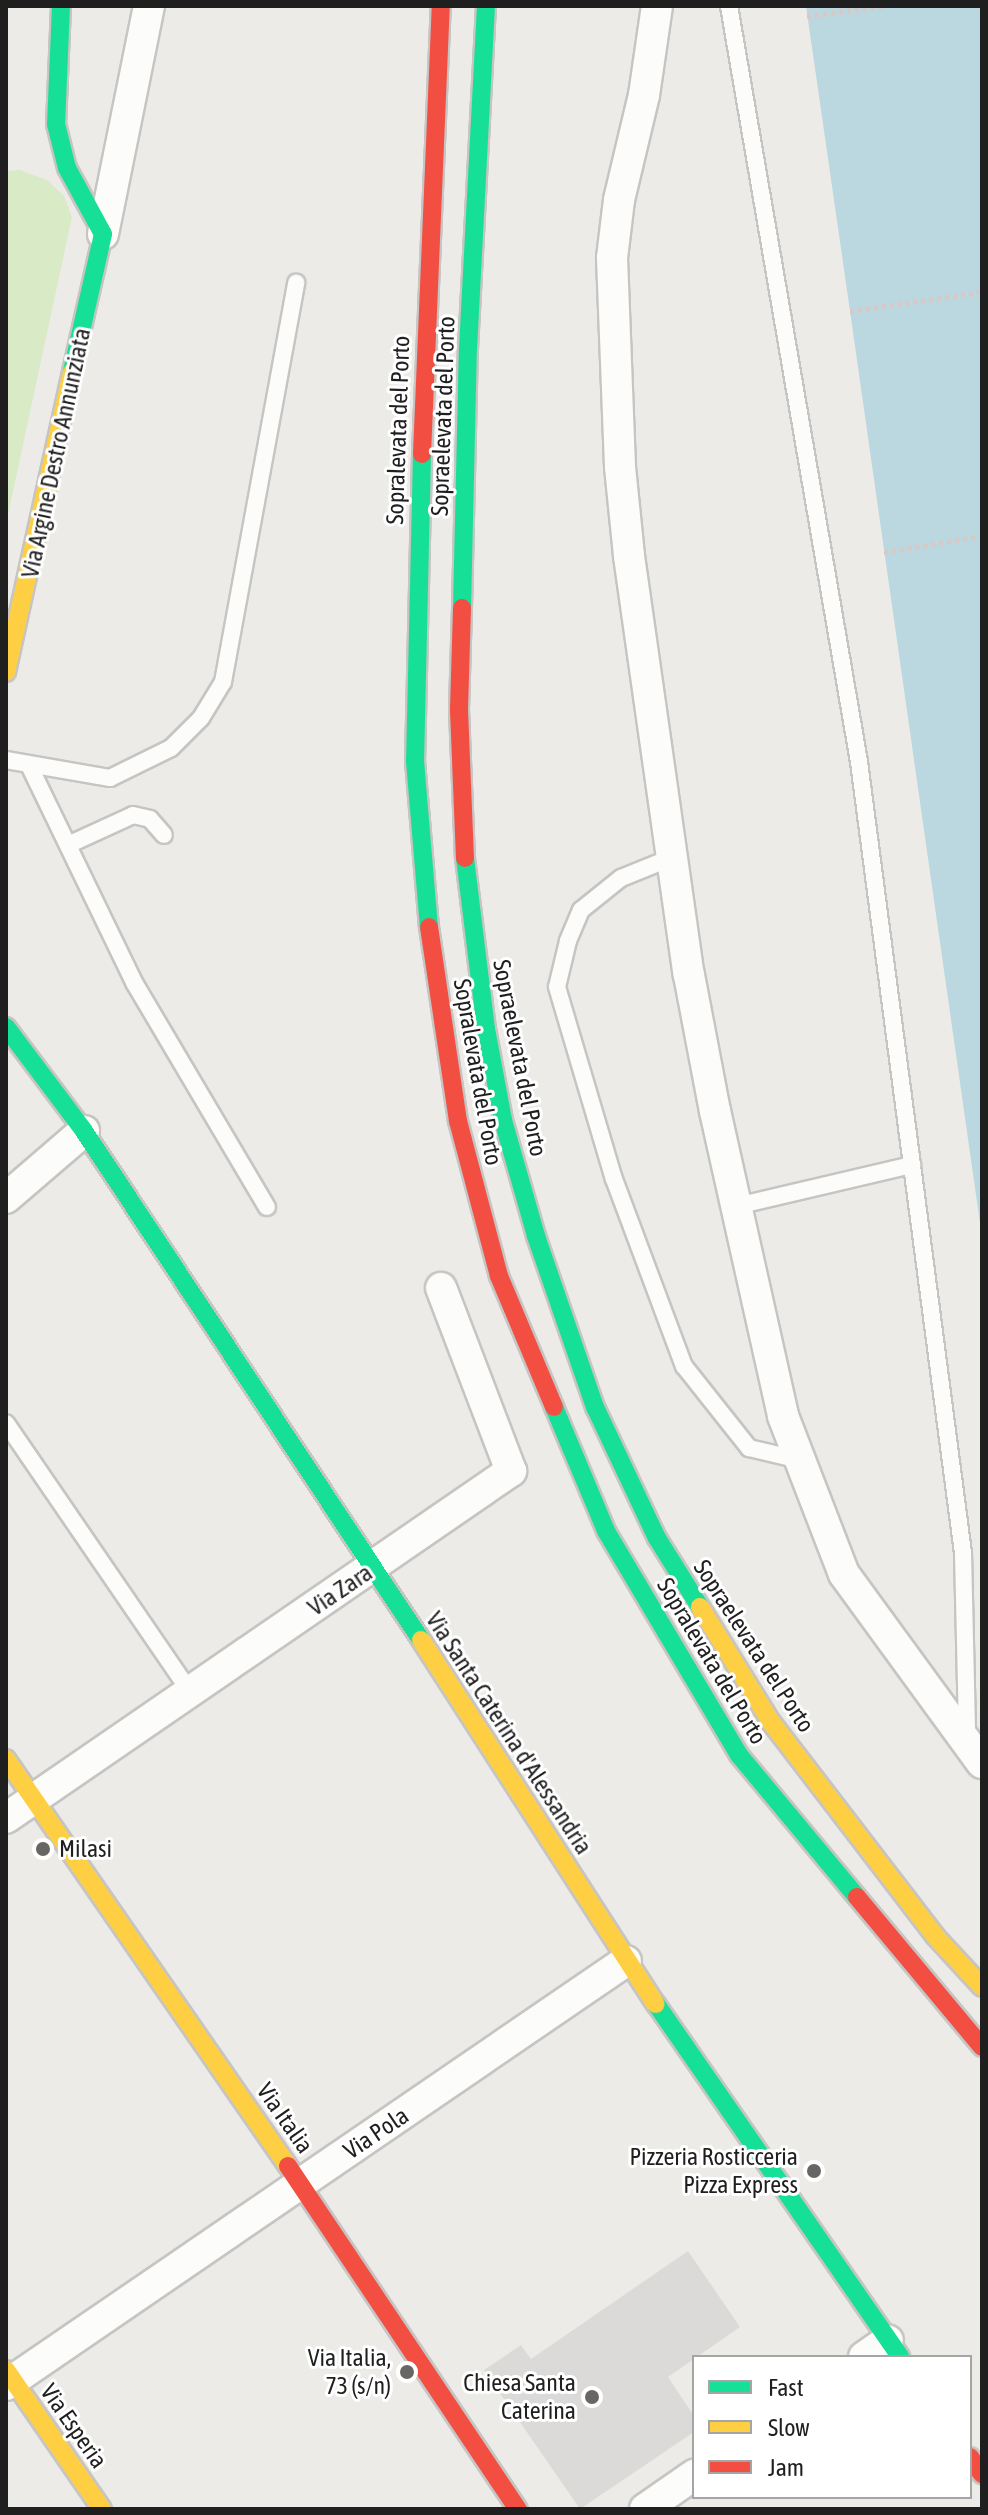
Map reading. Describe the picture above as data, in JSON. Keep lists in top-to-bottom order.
{
  "streets": {
    "main road": [
      "Sopraelevata del Porto",
      "Sopralevata del Porto",
      "Via Argine Destro Annunziata",
      "Via Santa Caterina d'Alessandria",
      "Via Italia",
      "Via Esperia"
    ],
    "street": ["Via Zara", "Via Pola"]
  },
  "crossings": [
    ["Via Zara", "Via Santa Caterina d'Alessandria"],
    ["Via Zara", "Via Italia"],
    ["Via Santa Caterina d'Alessandria", "Via Pola"],
    ["Via Italia", "Via Pola"],
    ["Via Pola", "Via Esperia"]
  ],
  "places": [
    "Milasi",
    "Pizzeria Rosticceria Pizza Express",
    "Via Italia, 73 (s/n)",
    "Chiesa Santa Caterina"
  ],
  "legend": ["Fast", "Slow", "Jam"]
}
